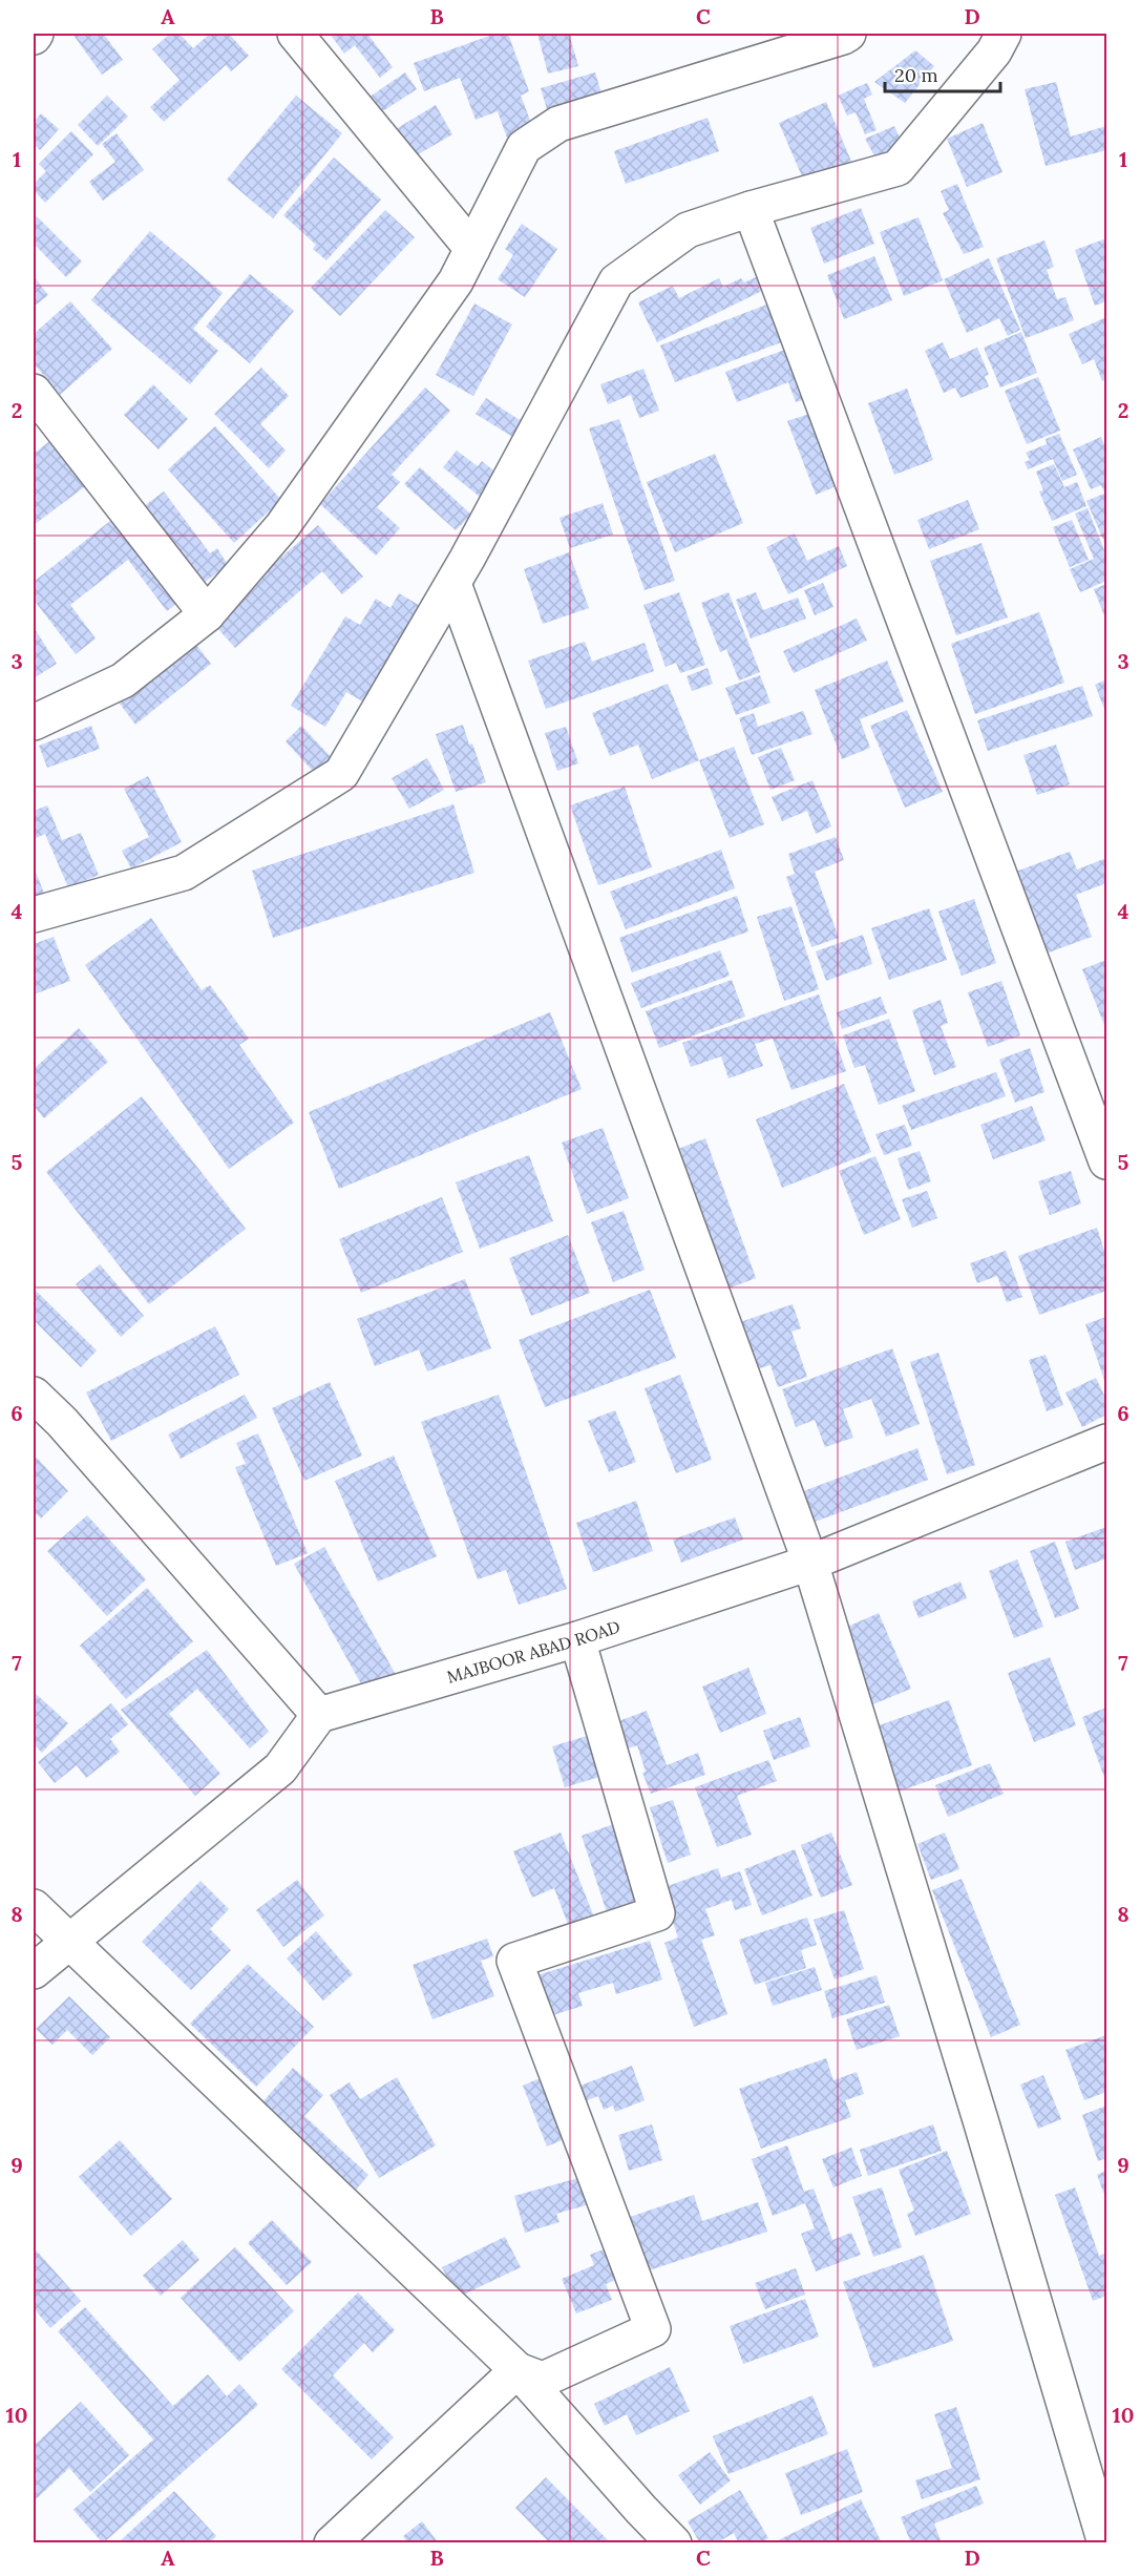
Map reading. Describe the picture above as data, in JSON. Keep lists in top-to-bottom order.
{
  "streets": {
    "street": ["MAJBOOR ABAD ROAD"]
  },
  "scale_bar": "20 m",
  "grid": {
    "columns": [
      "A",
      "B",
      "C",
      "D"
    ],
    "rows": [
      "1",
      "2",
      "3",
      "4",
      "5",
      "6",
      "7",
      "8",
      "9",
      "10"
    ]
  }
}
